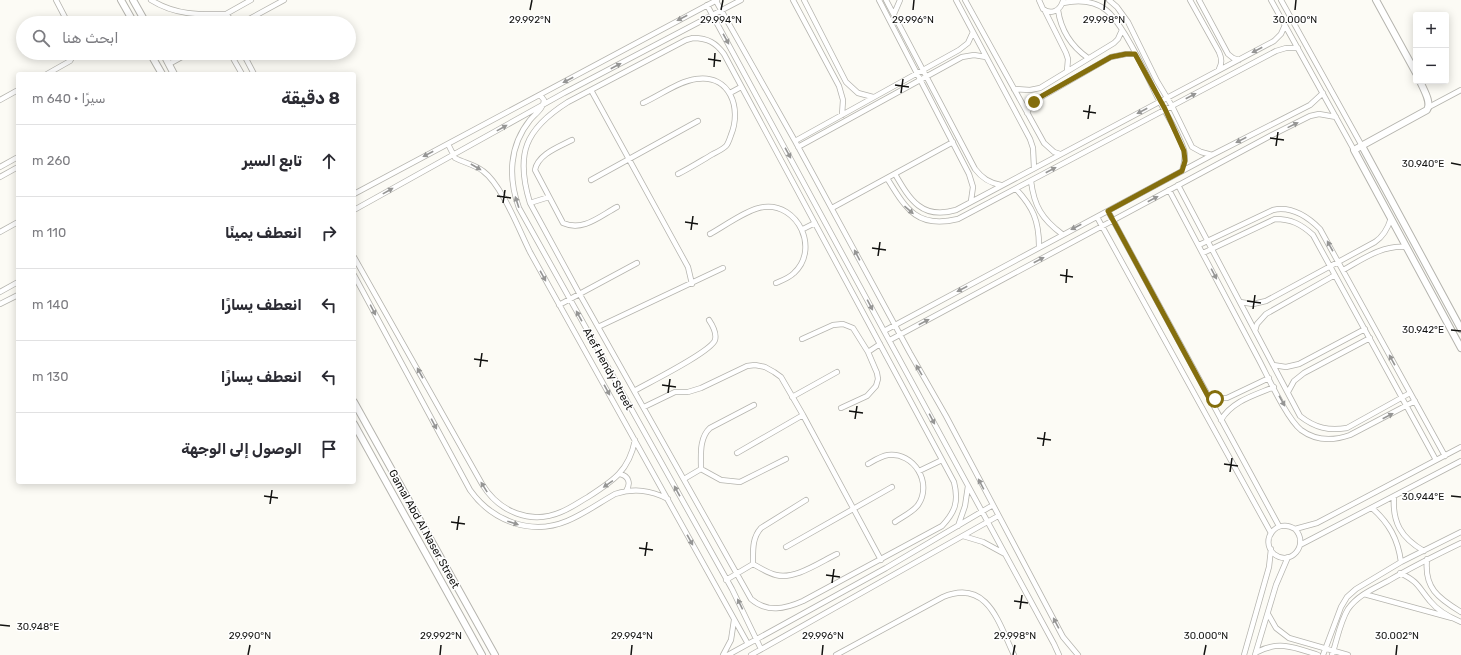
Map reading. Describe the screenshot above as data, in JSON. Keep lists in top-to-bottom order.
{
  "streets": {
    "main road": ["Gamal Abd Al Naser Street"],
    "street": ["Atef Hendy Street"]
  },
  "page": {
    "map_buttons": ["+", "−"],
    "search": "ابحث هنا",
    "heading": ["8 دقيقة", "سيرًا · 640 m"],
    "list": [
      ["تابع السير", "260 m"],
      ["انعطف يمينًا", "110 m"],
      ["انعطف يسارًا", "140 m"],
      ["انعطف يسارًا", "130 m"],
      "الوصول إلى الوجهة"
    ]
  },
  "coordinates": [
    "29.992°N",
    "29.994°N",
    "29.996°N",
    "29.998°N",
    "30.000°N",
    "30.940°E",
    "30.942°E",
    "30.944°E",
    "30.948°E",
    "29.990°N",
    "30.002°N"
  ]
}
